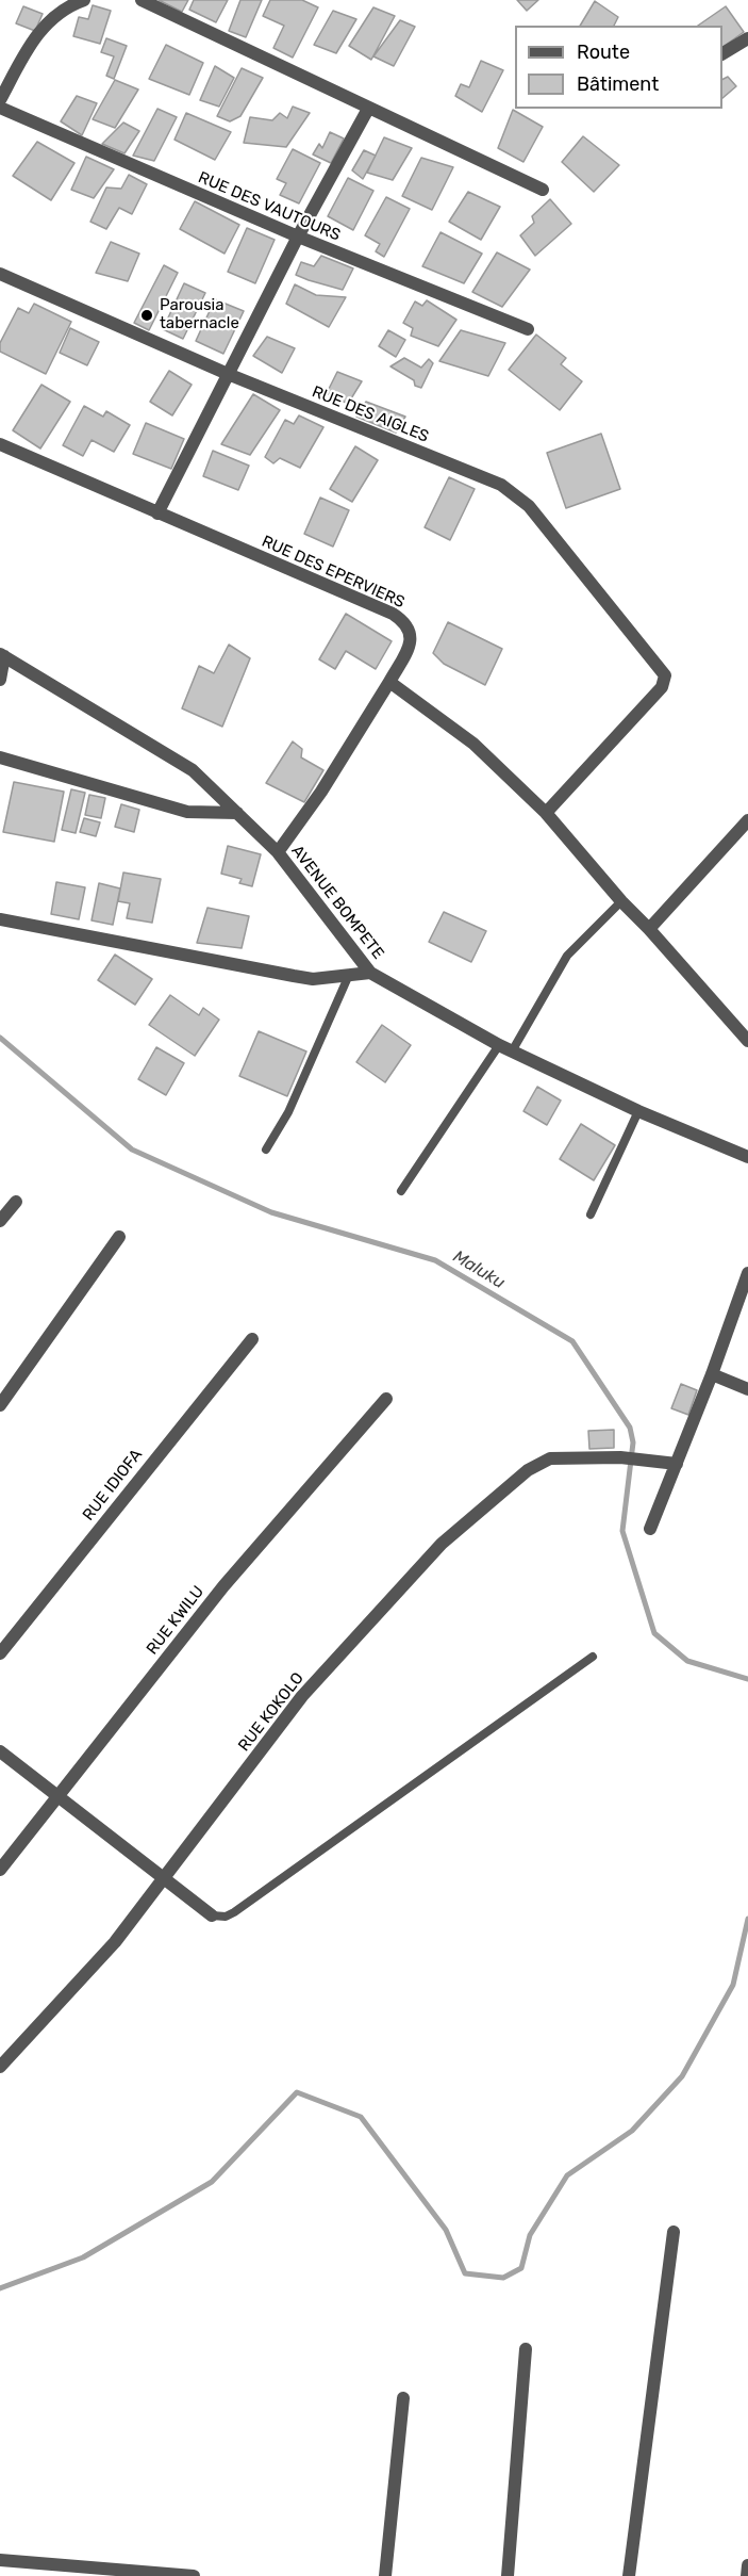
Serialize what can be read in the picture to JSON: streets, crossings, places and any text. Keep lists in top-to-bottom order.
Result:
{
  "streets": {
    "street": [
      "RUE DES VAUTOURS",
      "RUE DES AIGLES",
      "RUE DES EPERVIERS",
      "AVENUE BOMPETE",
      "RUE IDIOFA",
      "RUE KWILU",
      "RUE KOKOLO"
    ]
  },
  "crossings": [
    ["RUE DES EPERVIERS", "AVENUE BOMPETE"]
  ],
  "water": ["Maluku"],
  "places": ["Parousia tabernacle"],
  "legend": ["Route", "Bâtiment"]
}
